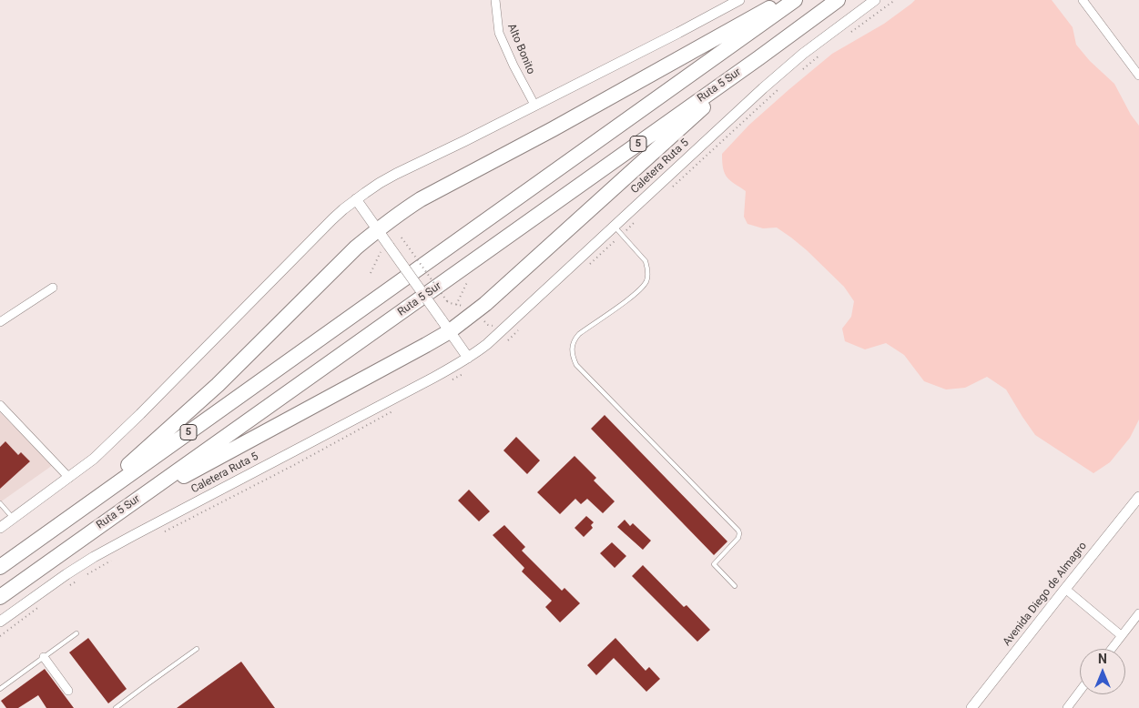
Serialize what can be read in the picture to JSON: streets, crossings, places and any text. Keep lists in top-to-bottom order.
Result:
{
  "streets": {
    "highway": ["Ruta 5 Sur", "5"],
    "street": ["Alto Bonito", "Caletera Ruta 5", "Avenida Diego de Almagro"]
  },
  "north": "top"
}
